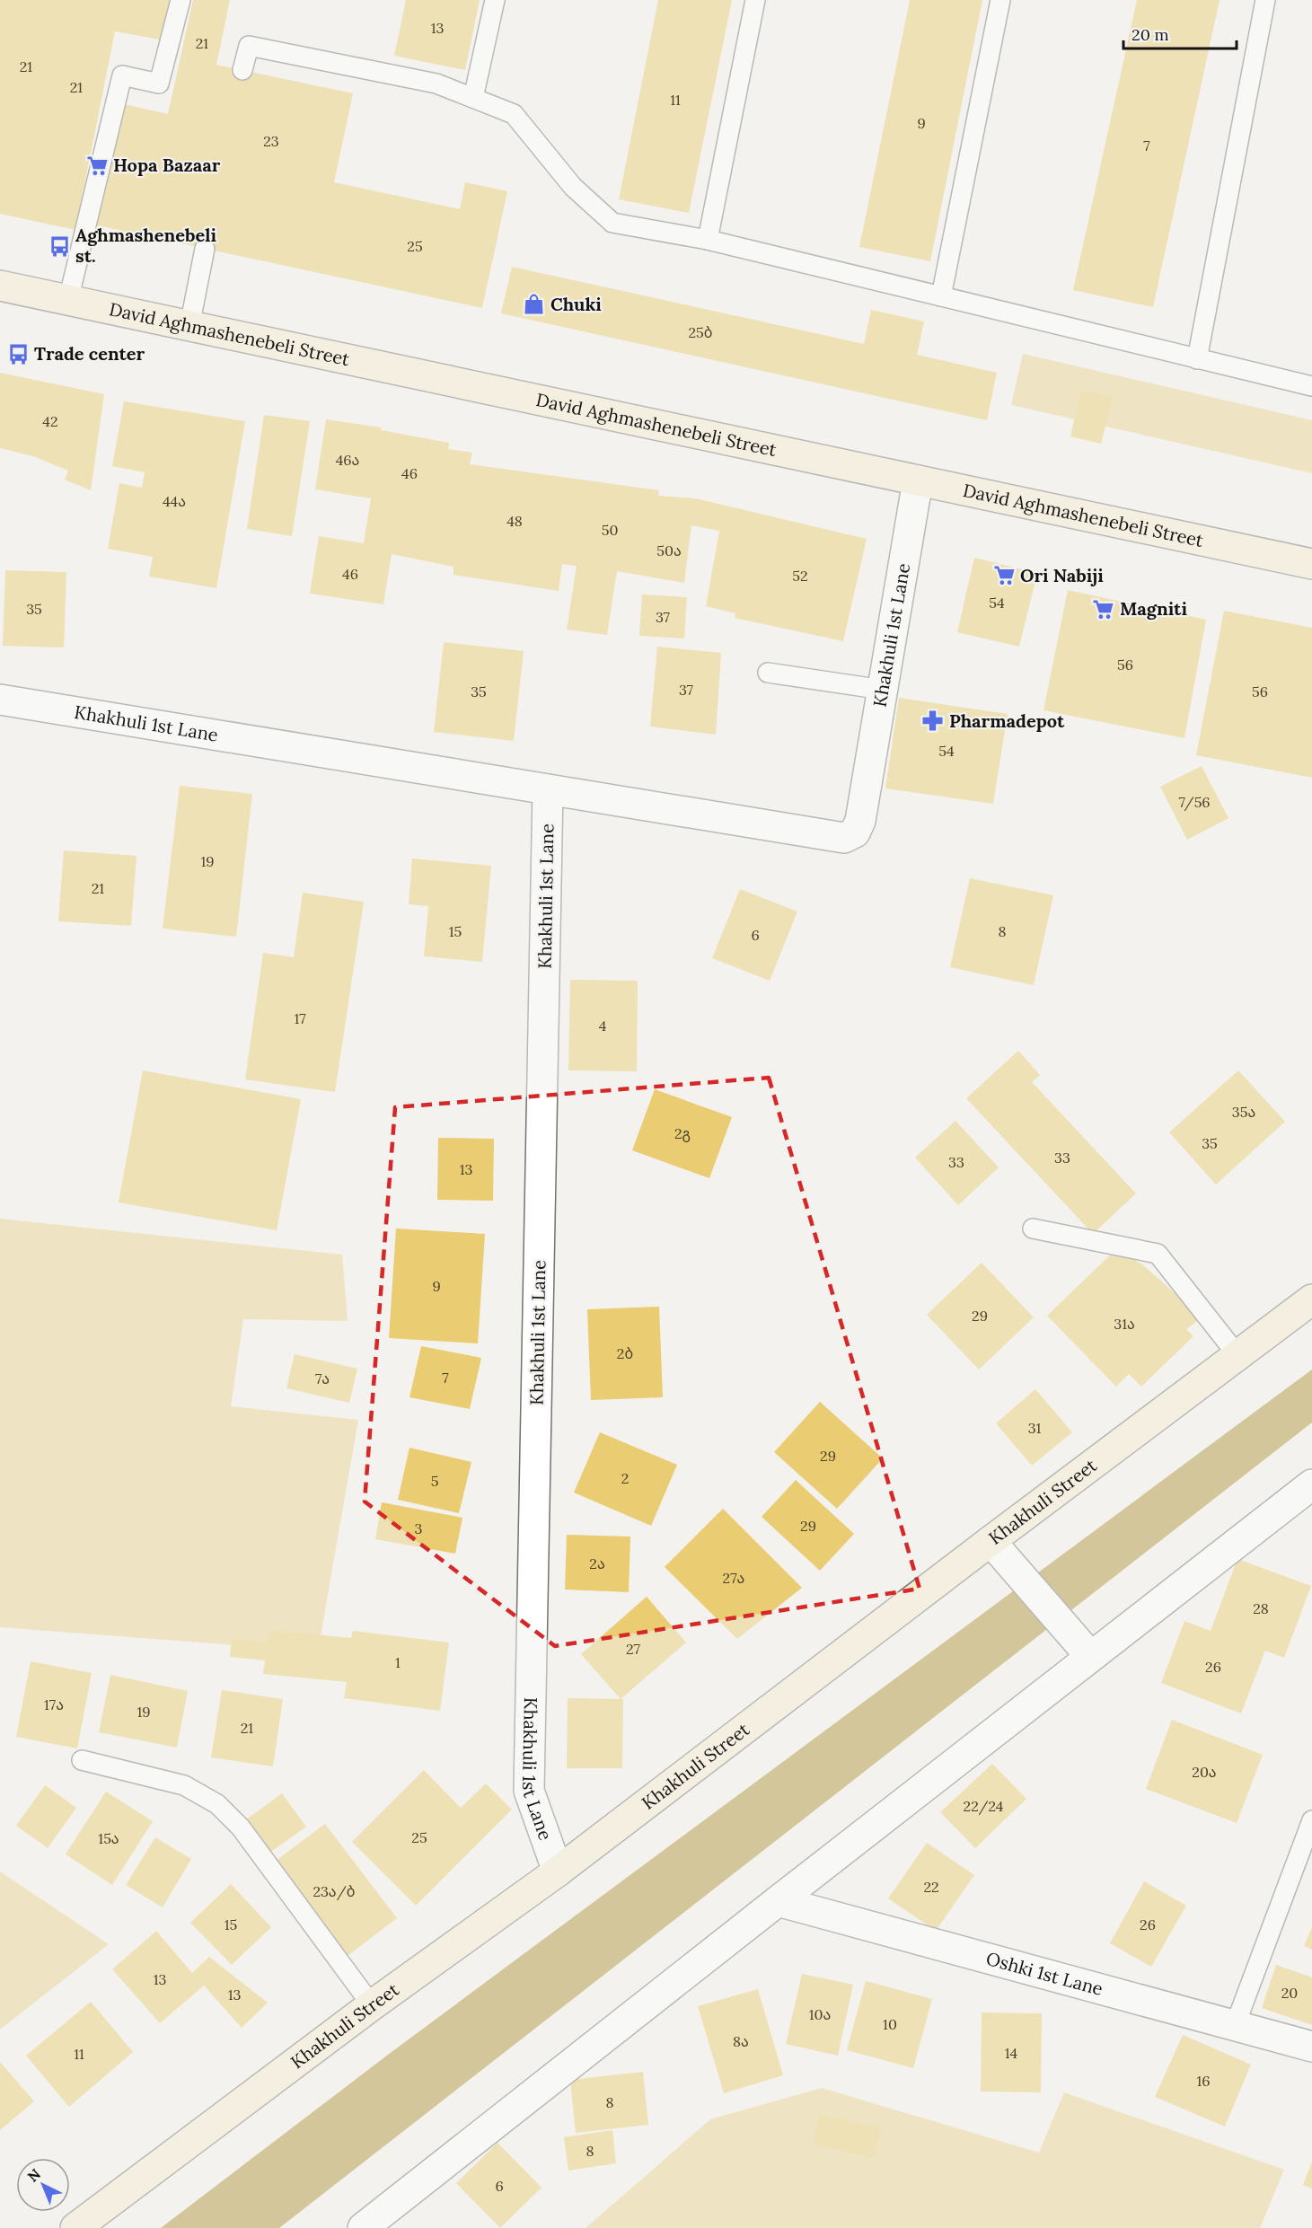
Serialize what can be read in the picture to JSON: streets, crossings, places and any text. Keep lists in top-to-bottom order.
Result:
{
  "streets": {
    "main road": ["David Aghmashenebeli Street", "Khakhuli Street"],
    "street": ["Khakhuli 1st Lane", "Oshki 1st Lane"]
  },
  "crossings": [
    ["David Aghmashenebeli Street", "Khakhuli 1st Lane"],
    ["Khakhuli 1st Lane", "Khakhuli Street"]
  ],
  "places": {
    "supermarket": ["Hopa Bazaar", "Ori Nabiji", "Magniti"],
    "bus stop": ["Aghmashenebeli st.", "Trade center"],
    "shop": ["Chuki"],
    "pharmacy": ["Pharmadepot"]
  },
  "house_numbers": [
    "13",
    "21",
    "21",
    "21",
    "11",
    "9",
    "23",
    "7",
    "25",
    "25ბ",
    "42",
    "46ა",
    "46",
    "44ა",
    "48",
    "50",
    "50ა",
    "46",
    "52",
    "54",
    "35",
    "37",
    "56",
    "37",
    "35",
    "56",
    "54",
    "7/56",
    "19",
    "21",
    "15",
    "8",
    "6",
    "17",
    "4",
    "35ა",
    "2გ",
    "35",
    "33",
    "33",
    "13",
    "9",
    "29",
    "31ა",
    "2ბ",
    "7",
    "7ა",
    "31",
    "29",
    "2",
    "5",
    "29",
    "3",
    "2ა",
    "27ა",
    "28",
    "27",
    "1",
    "26",
    "17ა",
    "19",
    "21",
    "20ა",
    "22/24",
    "25",
    "15ა",
    "22",
    "23ა/ბ",
    "15",
    "26",
    "13",
    "20",
    "13",
    "10ა",
    "10",
    "8ა",
    "14",
    "11",
    "16",
    "8",
    "8",
    "6"
  ],
  "scale_bar": "20 m",
  "north": "top left"
}
